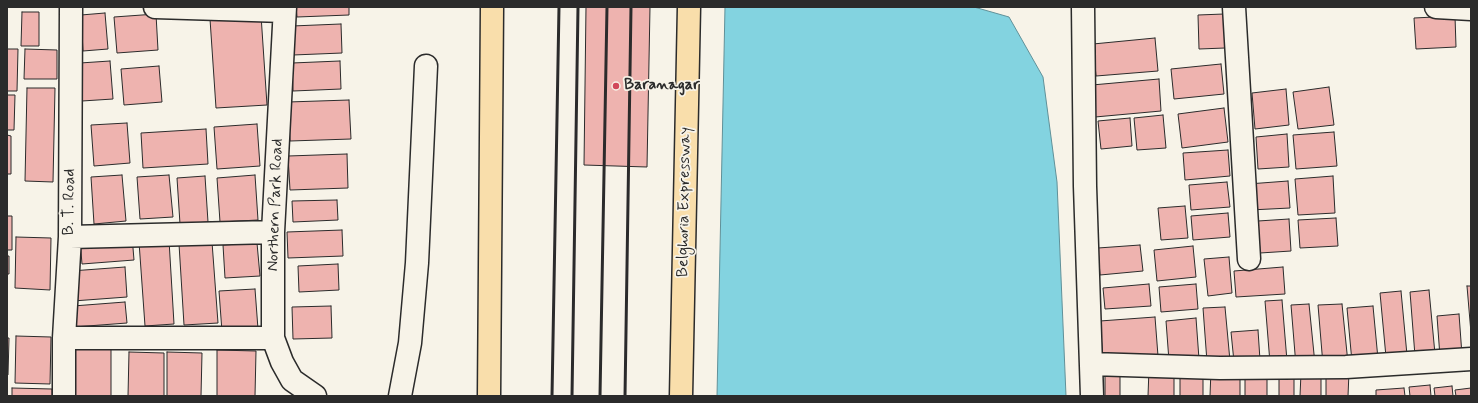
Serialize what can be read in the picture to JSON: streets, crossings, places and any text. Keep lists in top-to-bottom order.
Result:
{
  "streets": {
    "highway": ["Belghoria Expressway"],
    "street": ["B. T. Road", "Northern Park Road"]
  },
  "places": ["Baranagar"]
}
